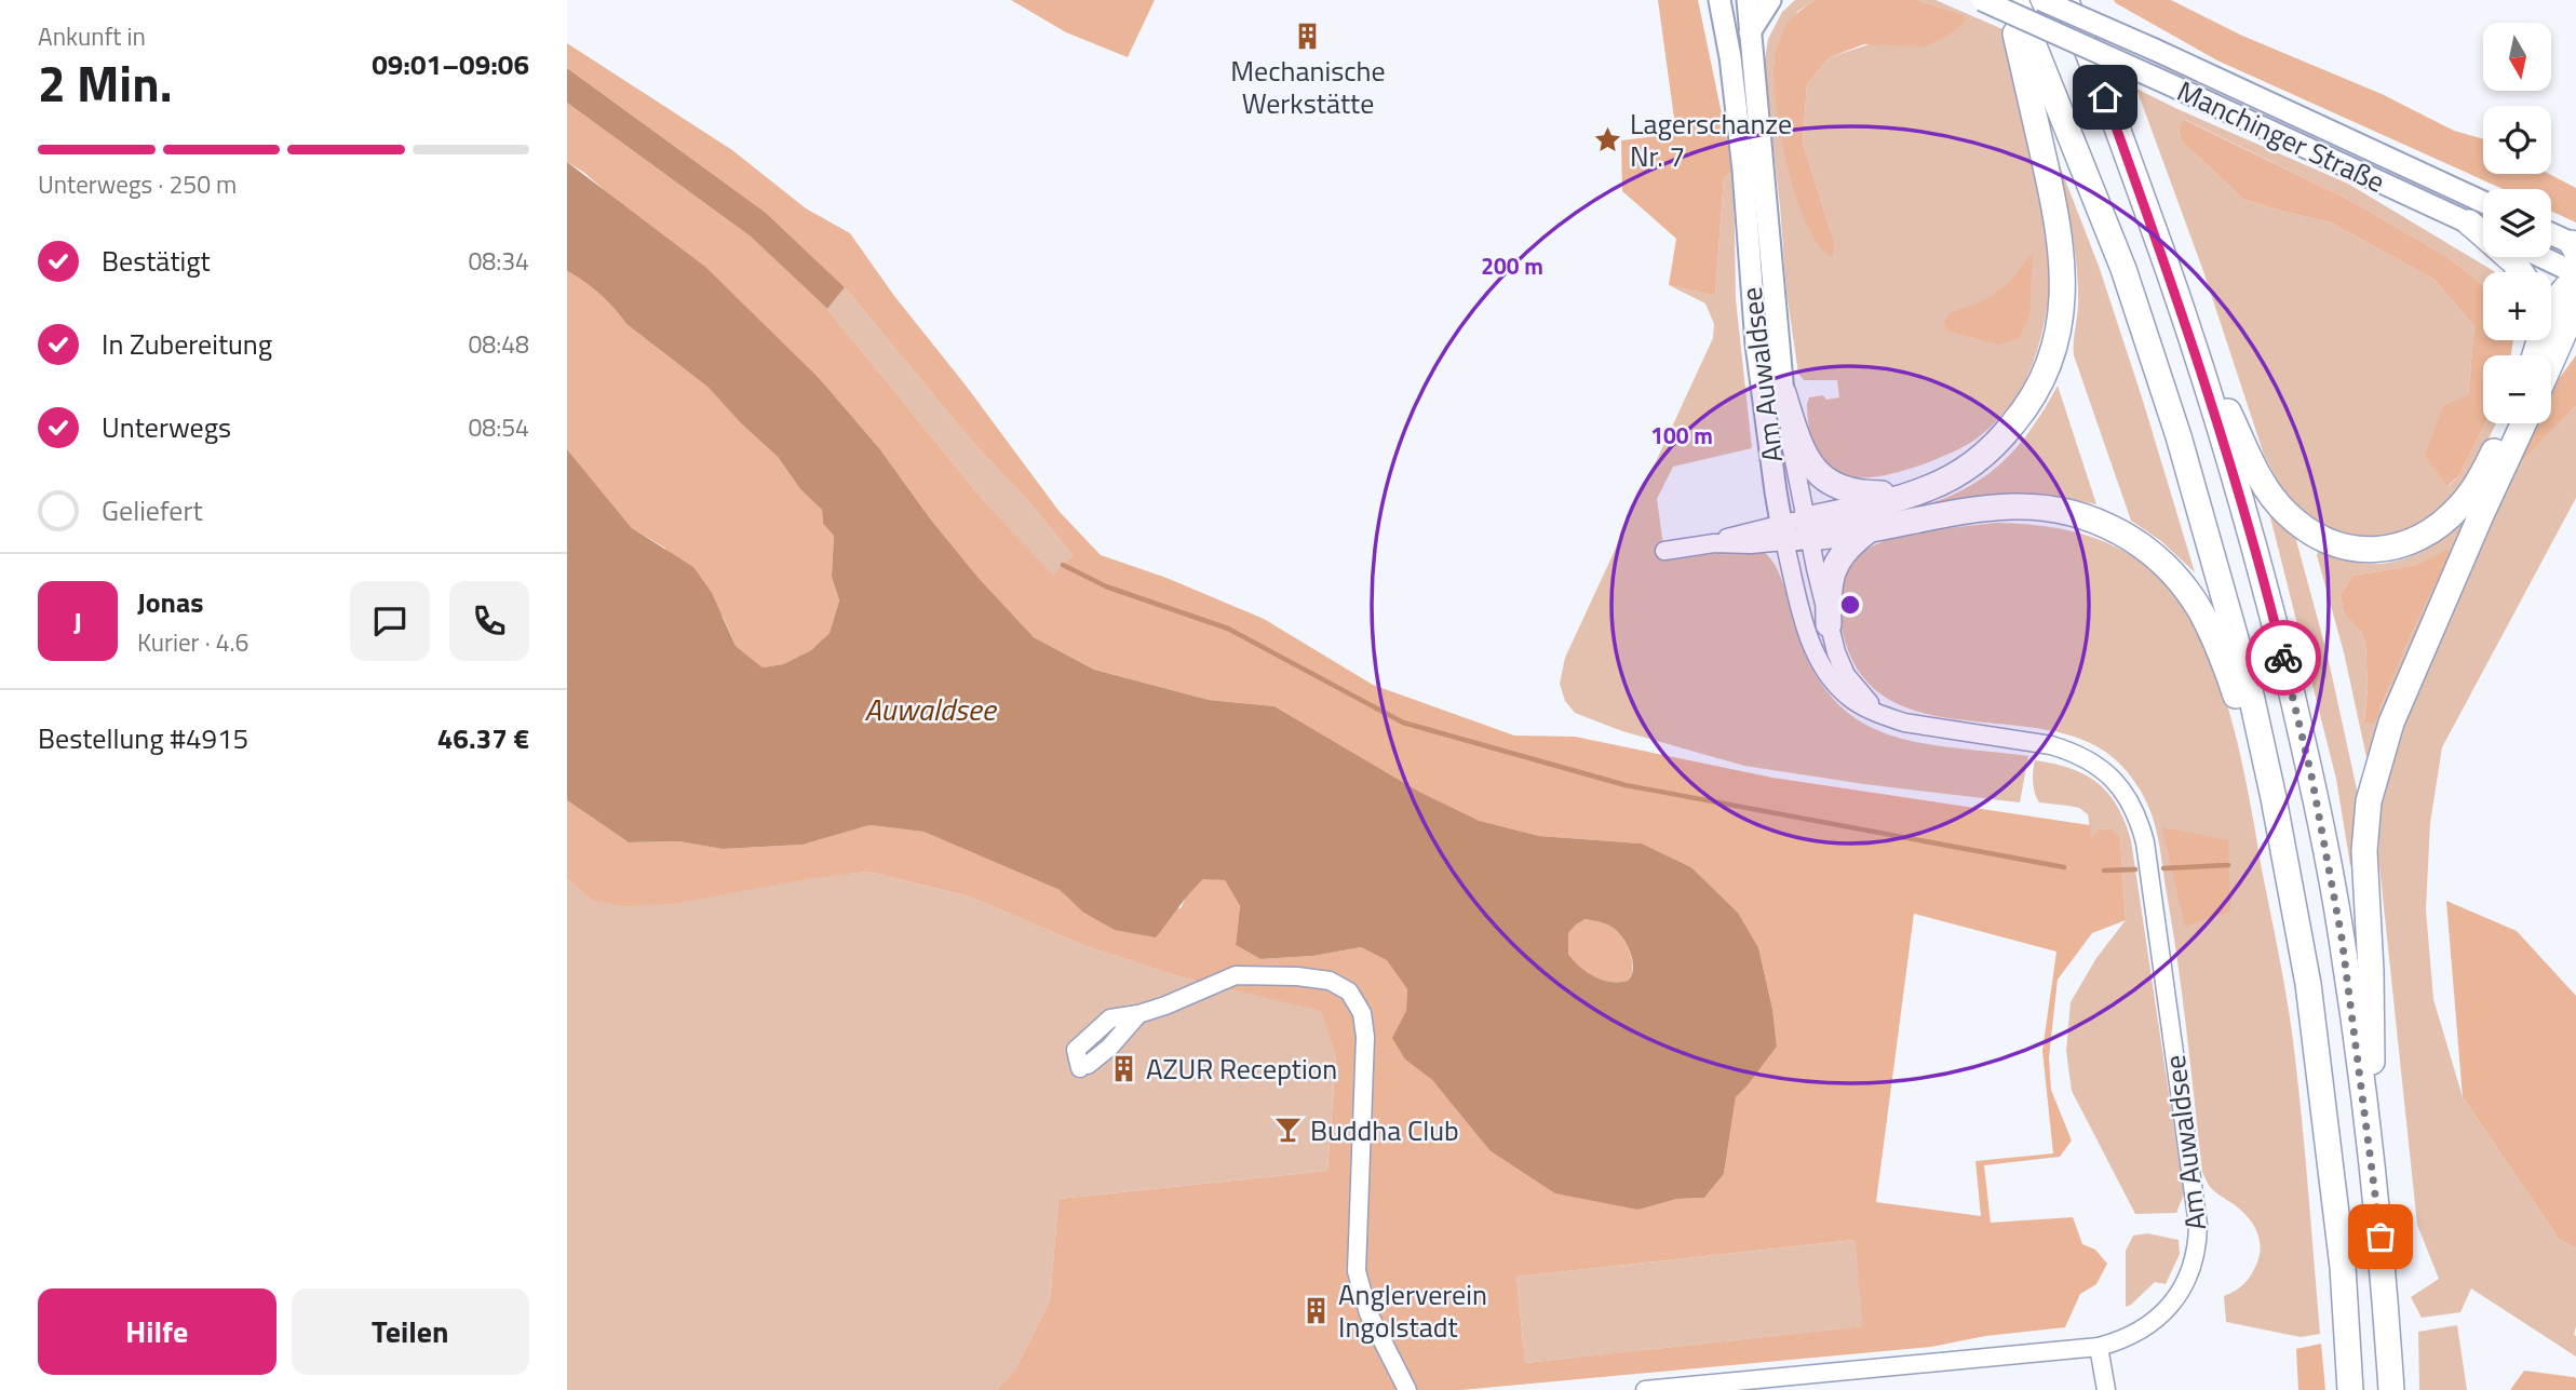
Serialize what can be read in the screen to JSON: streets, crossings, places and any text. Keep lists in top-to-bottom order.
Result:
{
  "streets": {
    "main road": ["Manchinger Straße", "Am Auwaldsee"]
  },
  "water": ["Auwaldsee"],
  "places": {
    "building": ["Mechanische Werkstätte", "AZUR Reception", "Anglerverein Ingolstadt"],
    "place": ["Lagerschanze Nr. 7"],
    "bar": ["Buddha Club"]
  },
  "north": "bottom",
  "page": {
    "heading": ["2 Min.", "Ankunft in", "09:01–09:06"],
    "panel": [
      "Jonas",
      "Kurier · 4.6",
      "Bestellung #4915",
      "46.37 €"
    ],
    "map_buttons": ["+", "−"],
    "bar": "Unterwegs · 250 m",
    "list": [
      ["Bestätigt", "08:34"],
      ["In Zubereitung", "08:48"],
      ["Unterwegs", "08:54"],
      "Geliefert"
    ],
    "round": "J",
    "buttons": ["Hilfe", "Teilen"]
  },
  "rings": ["200 m", "100 m"]
}
